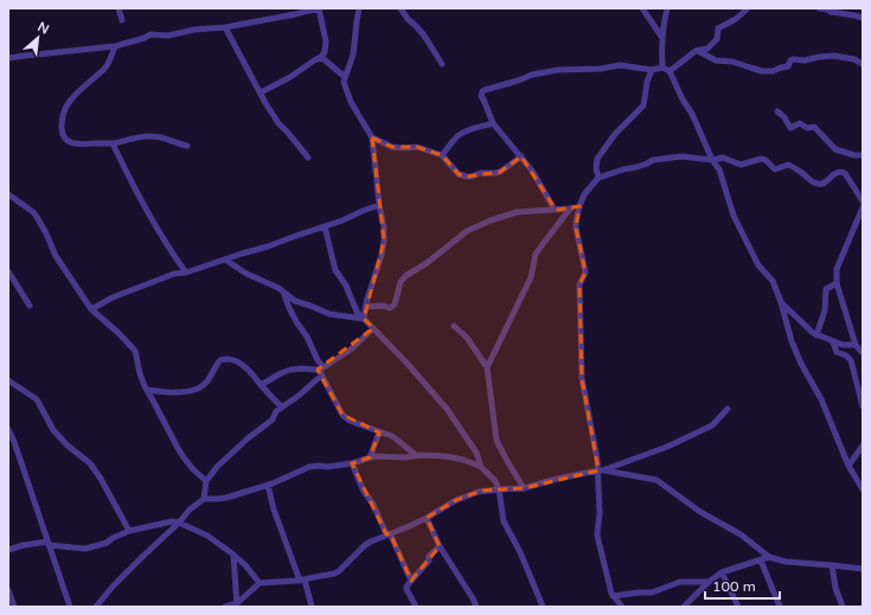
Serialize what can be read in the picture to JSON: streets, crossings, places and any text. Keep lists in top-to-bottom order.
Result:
{
  "scale_bar": "100 m",
  "north": "top right"
}
